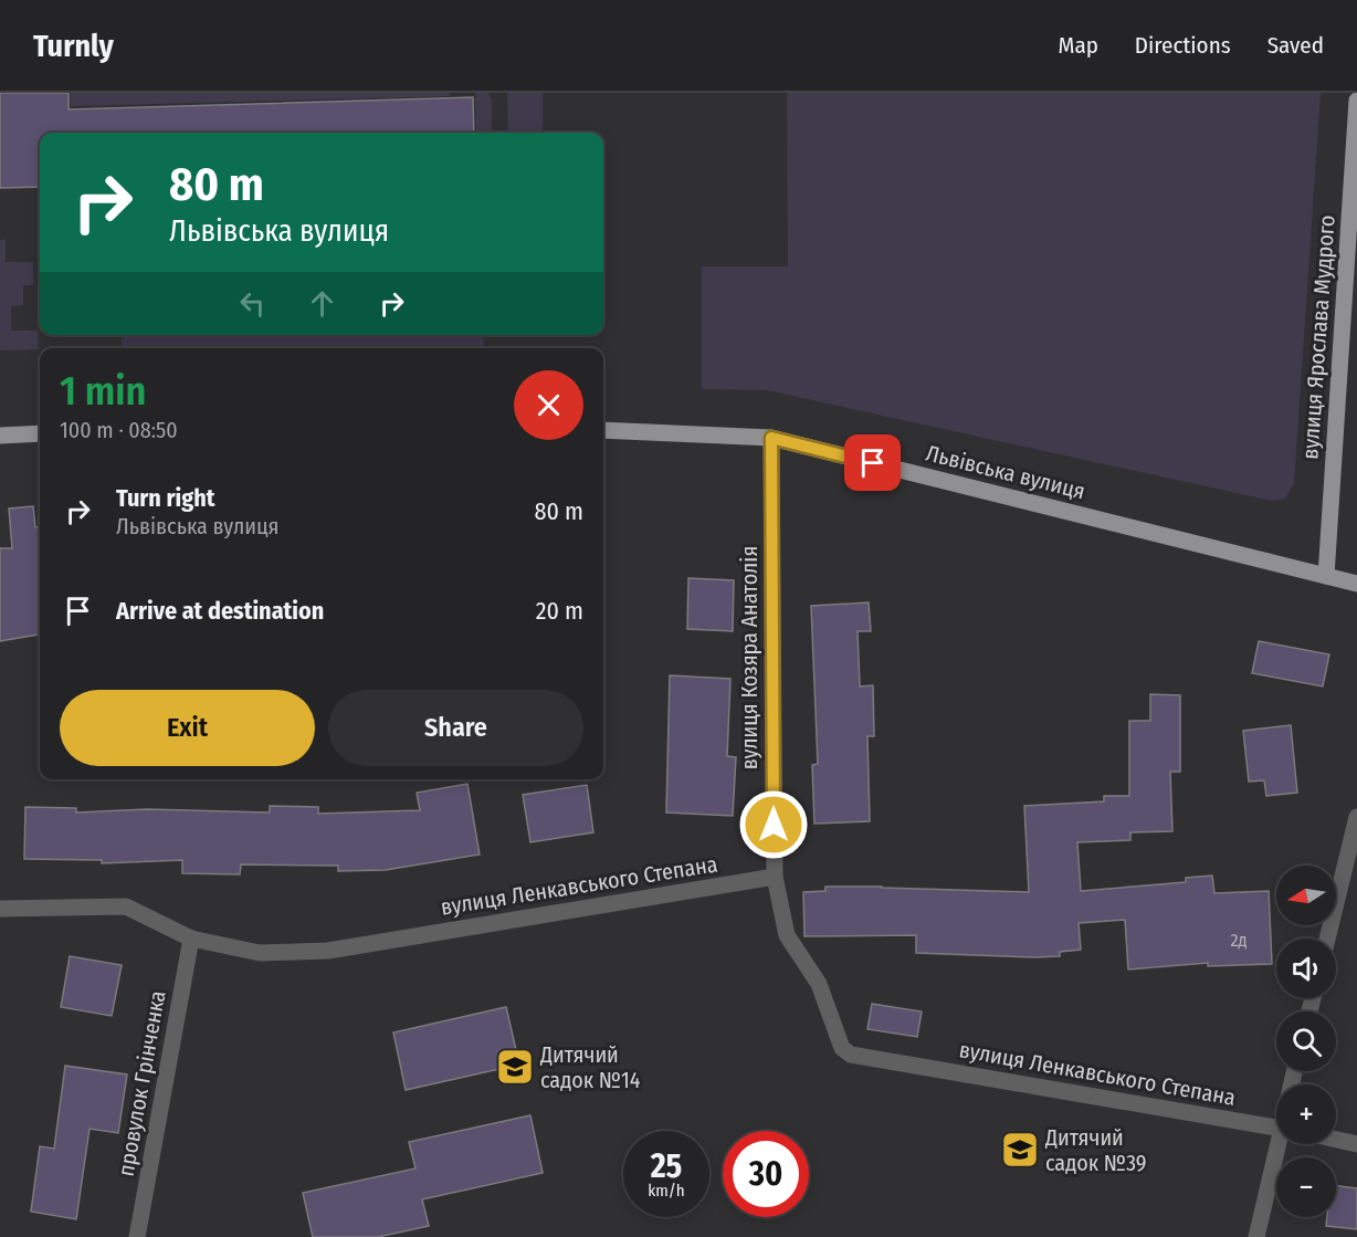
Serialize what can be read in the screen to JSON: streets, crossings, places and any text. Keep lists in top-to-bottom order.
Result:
{
  "streets": {
    "main road": ["вулиця Ярослава Мудрого", "Львівська вулиця"],
    "street": ["вулиця Козяра Анатолія", "вулиця Ленкавського Степана", "провулок Грінченка"]
  },
  "crossings": [
    ["вулиця Ярослава Мудрого", "Львівська вулиця"],
    ["Львівська вулиця", "вулиця Козяра Анатолія"],
    ["вулиця Козяра Анатолія", "вулиця Ленкавського Степана"],
    ["вулиця Ленкавського Степана", "провулок Грінченка"]
  ],
  "places": {
    "school or university": ["Дитячий садок №14", "Дитячий садок №39"]
  },
  "house_numbers": ["2д"],
  "north": "left",
  "page": {
    "header": "Turnly",
    "nav": ["Map", "Directions", "Saved"],
    "turn": ["80 m", "Львівська вулиця"],
    "heading": ["1 min", "100 m · 08:50"],
    "list": [
      {
        "name": "Turn right",
        "note": "Львівська вулиця",
        "value": "80 m"
      },
      {
        "name": "Arrive at destination",
        "value": "20 m"
      }
    ],
    "buttons": ["Exit", "Share"],
    "map_buttons": ["+", "−"],
    "speed": "25 km/h",
    "limit": "30"
  }
}
